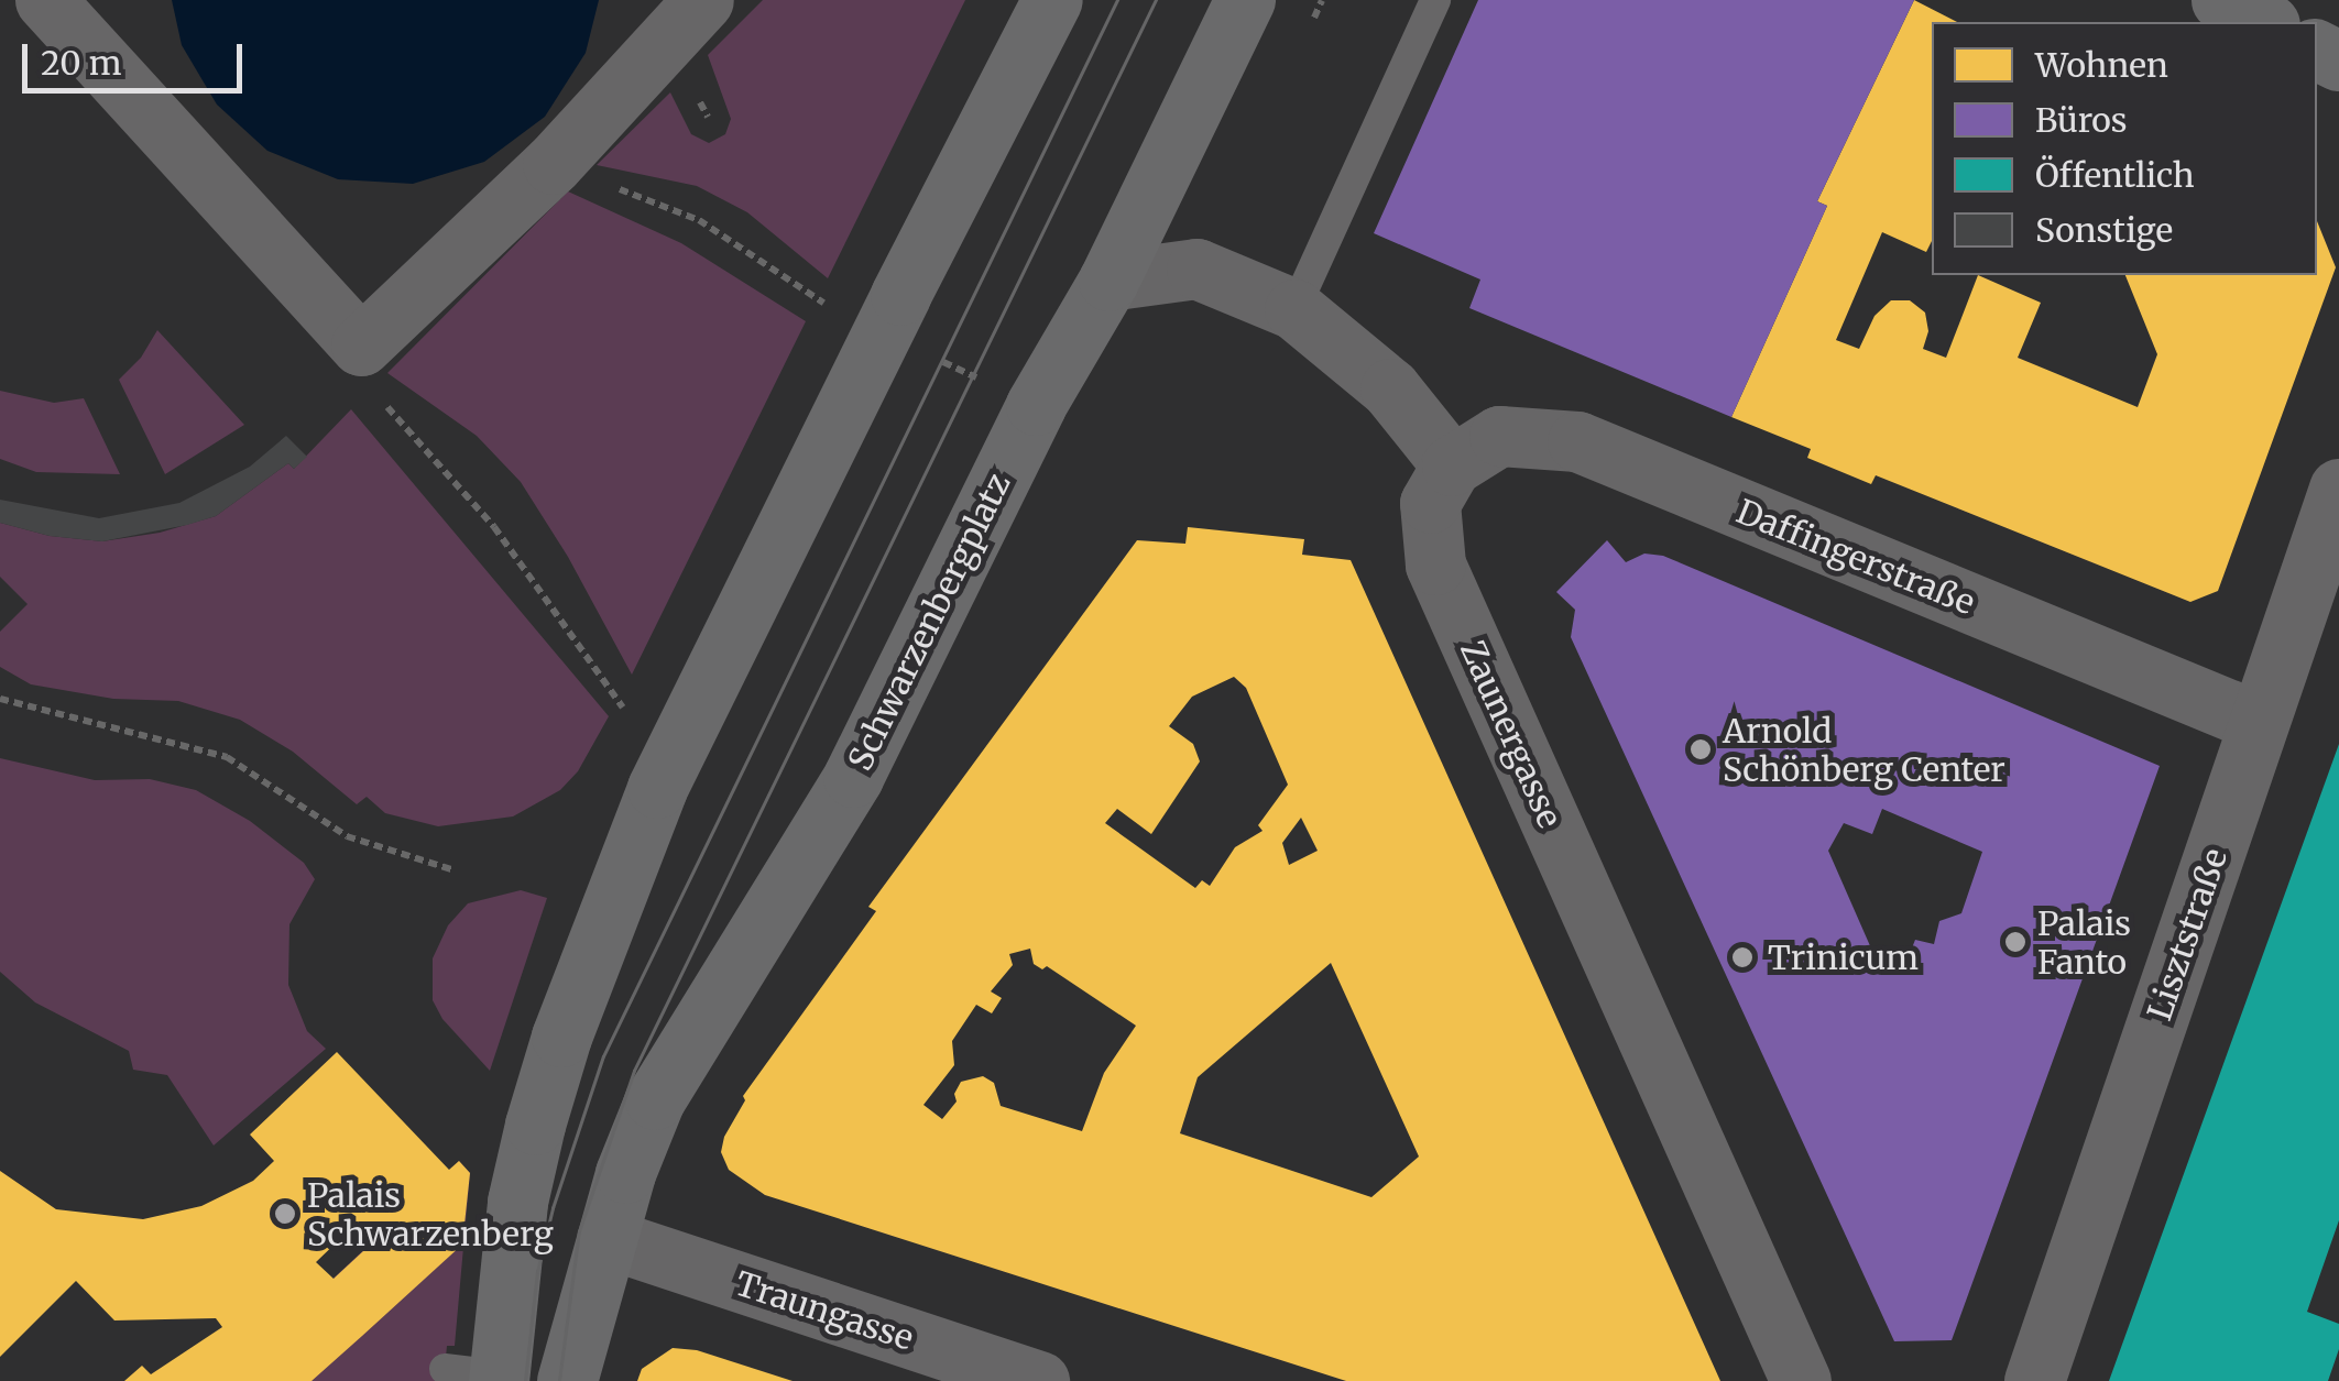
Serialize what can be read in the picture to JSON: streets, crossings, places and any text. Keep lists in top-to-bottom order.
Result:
{
  "streets": {
    "main road": ["Schwarzenbergplatz"],
    "street": [
      "Daffingerstraße",
      "Zaunergasse",
      "Lisztstraße",
      "Traungasse"
    ]
  },
  "crossings": [
    ["Daffingerstraße", "Zaunergasse"],
    ["Daffingerstraße", "Lisztstraße"],
    ["Schwarzenbergplatz", "Traungasse"]
  ],
  "places": [
    "Arnold Schönberg Center",
    "Palais Fanto",
    "Trinicum",
    "Palais Schwarzenberg"
  ],
  "legend": [
    "Wohnen",
    "Büros",
    "Öffentlich",
    "Sonstige"
  ],
  "scale_bar": "20 m"
}
